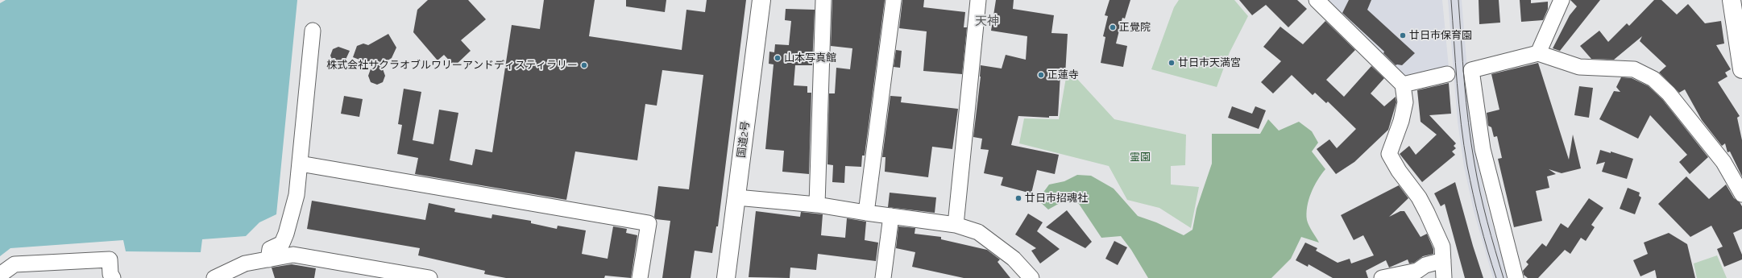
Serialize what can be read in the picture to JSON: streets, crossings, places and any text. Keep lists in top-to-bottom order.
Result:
{
  "streets": {
    "main road": ["国道2号"]
  },
  "districts": ["天神"],
  "parks": ["霊園"],
  "places": [
    "正覺院",
    "廿日市保育園",
    "山本写真館",
    "廿日市天満宮",
    "株式会社サクラオブルワリーアンドディスティラリー",
    "正蓮寺",
    "廿日市招魂社"
  ]
}
